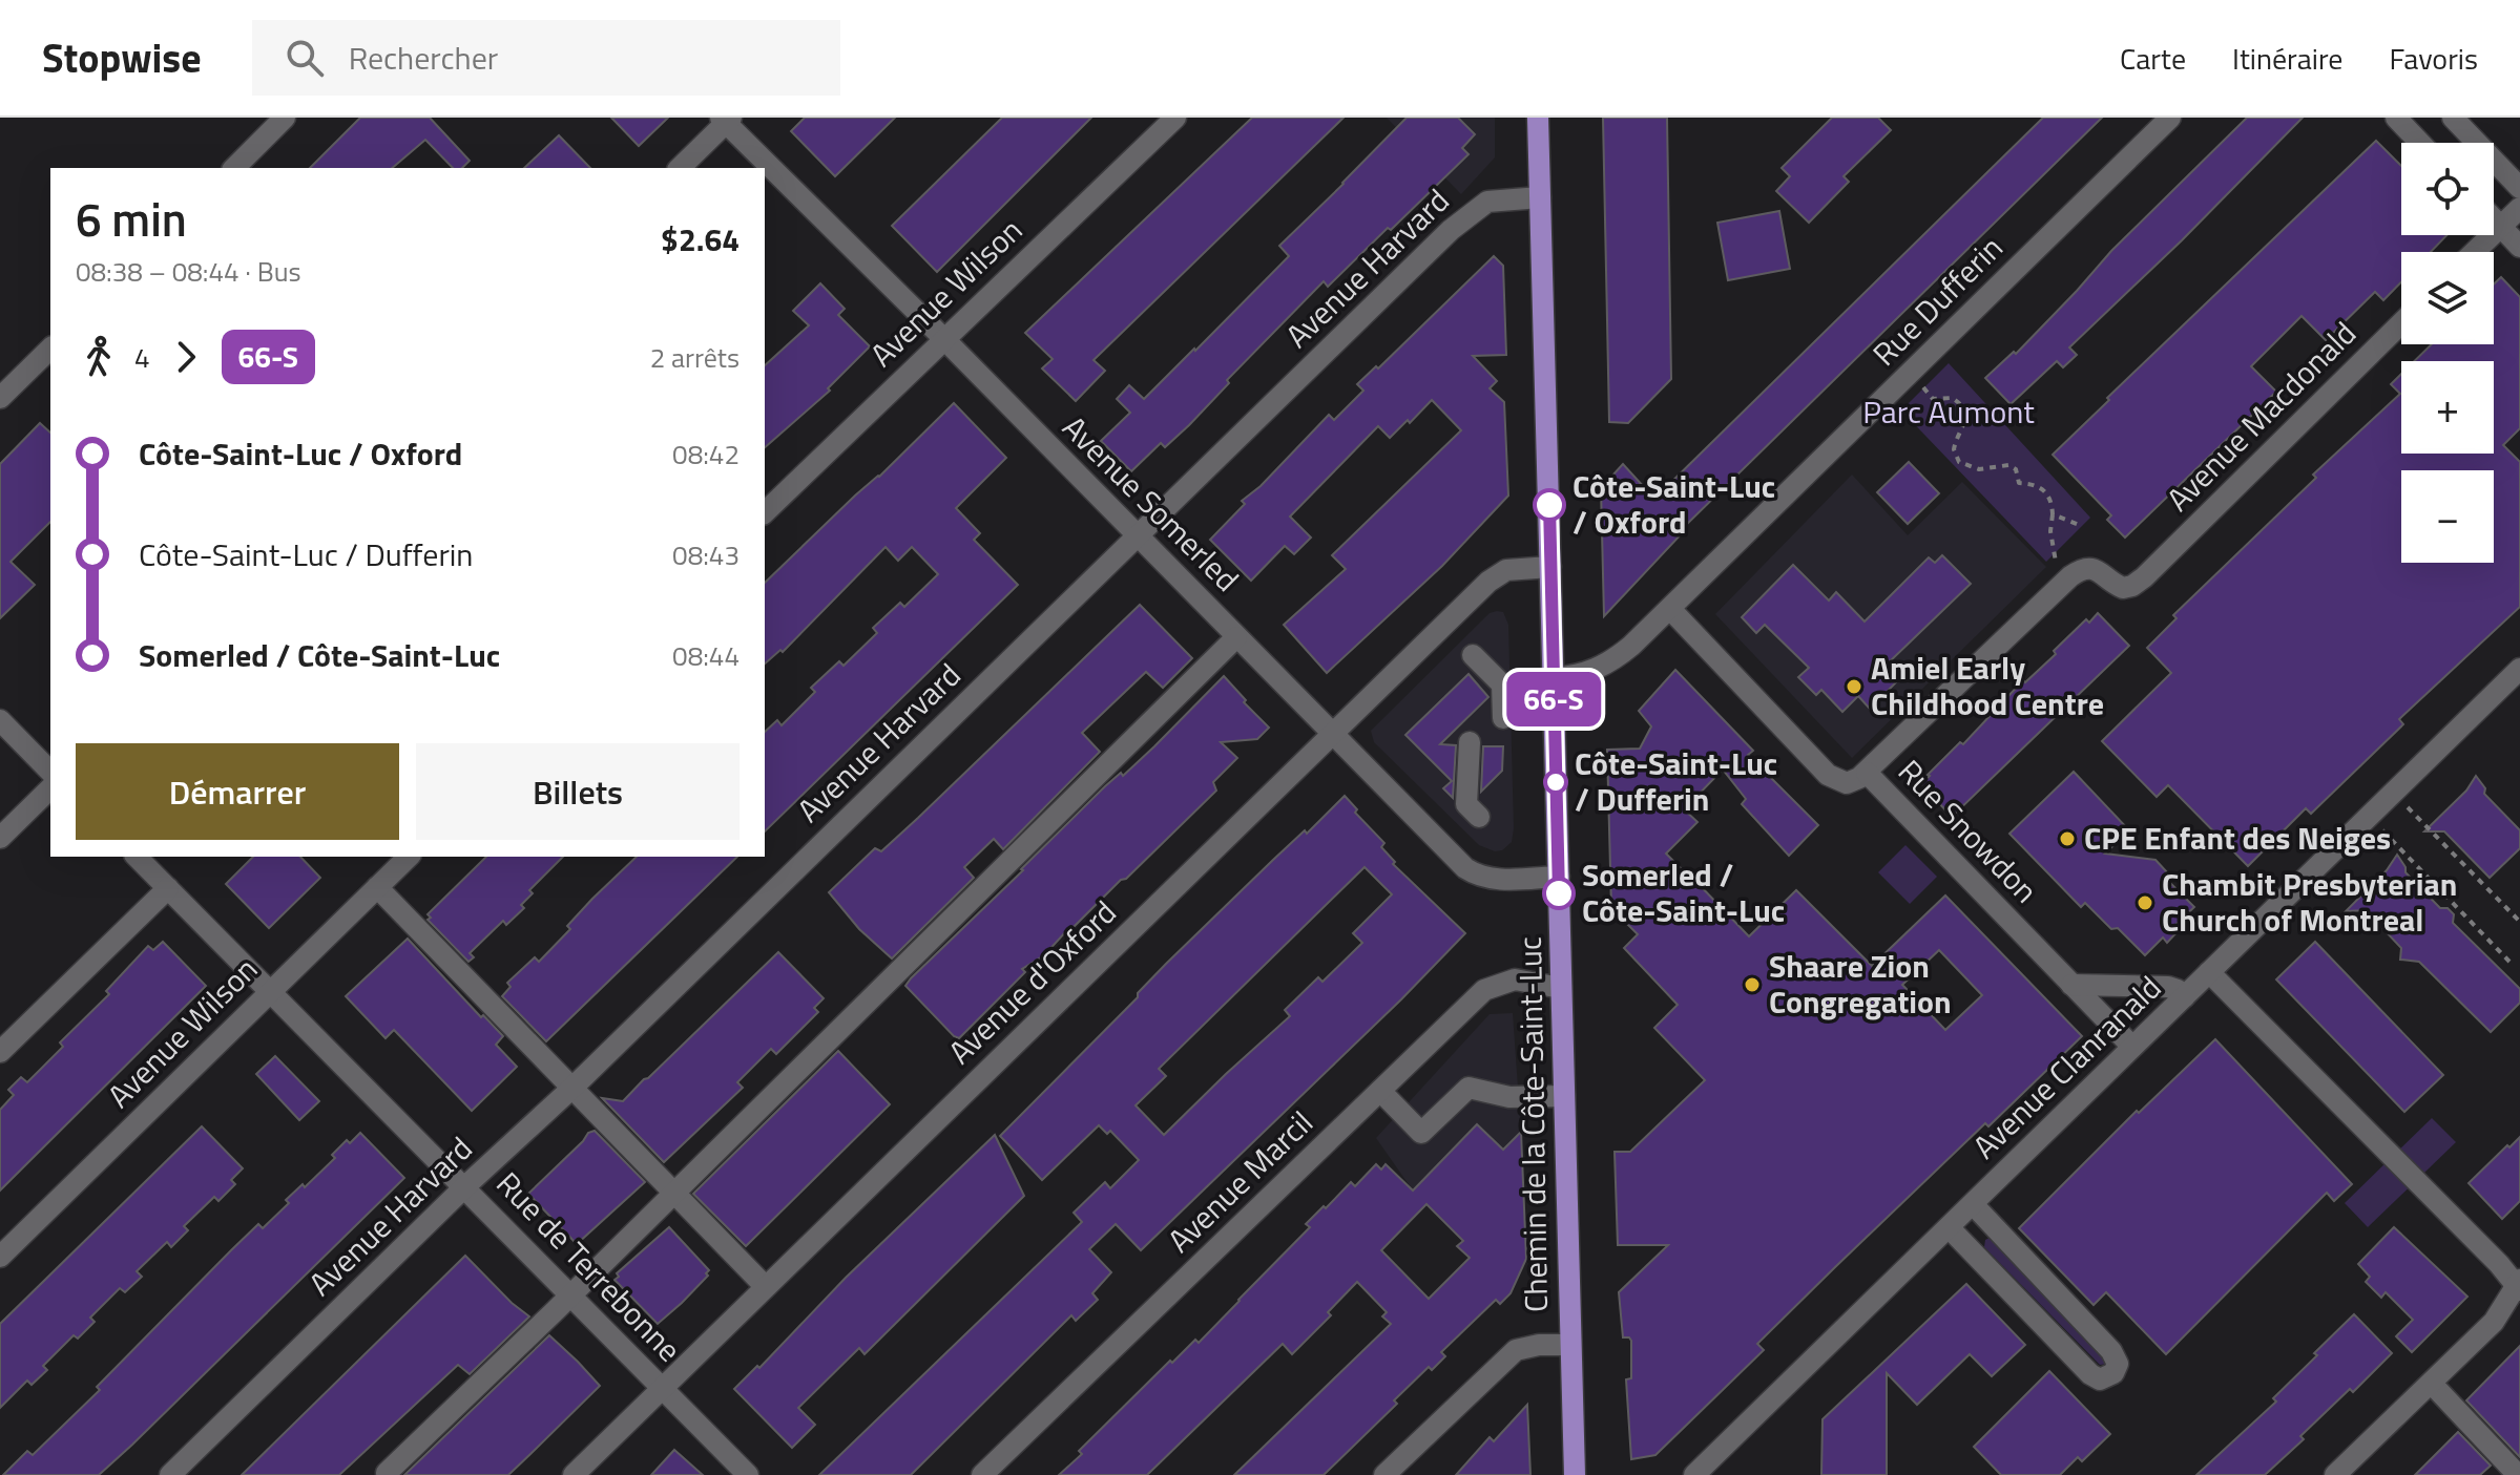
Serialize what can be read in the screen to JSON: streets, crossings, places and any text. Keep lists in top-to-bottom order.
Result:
{
  "streets": {
    "main road": ["Chemin de la Côte-Saint-Luc"],
    "street": [
      "Avenue Harvard",
      "Avenue Wilson",
      "Rue Dufferin",
      "Avenue Macdonald",
      "Avenue Somerled",
      "Rue Snowdon",
      "Avenue d'Oxford",
      "Avenue Clanranald",
      "Avenue Marcil",
      "Rue de Terrebonne"
    ]
  },
  "crossings": [
    ["Avenue Harvard", "Avenue Somerled"],
    ["Avenue Harvard", "Chemin de la Côte-Saint-Luc"],
    ["Avenue Harvard", "Rue de Terrebonne"],
    ["Avenue Wilson", "Avenue Somerled"],
    ["Avenue Wilson", "Rue de Terrebonne"],
    ["Rue Dufferin", "Rue Snowdon"],
    ["Rue Dufferin", "Chemin de la Côte-Saint-Luc"],
    ["Avenue Somerled", "Avenue d'Oxford"],
    ["Avenue Somerled", "Chemin de la Côte-Saint-Luc"],
    ["Rue Snowdon", "Avenue Clanranald"],
    ["Avenue d'Oxford", "Chemin de la Côte-Saint-Luc"],
    ["Avenue d'Oxford", "Rue de Terrebonne"],
    ["Chemin de la Côte-Saint-Luc", "Avenue Marcil"]
  ],
  "parks": ["Parc Aumont"],
  "places": [
    "Côte-Saint-Luc / Oxford",
    "Amiel Early Childhood Centre",
    "Côte-Saint-Luc / Dufferin",
    "CPE Enfant des Neiges",
    "Somerled / Côte-Saint-Luc",
    "Chambit Presbyterian Church of Montreal",
    "Shaare Zion Congregation"
  ],
  "lines": ["bus line 66-S"],
  "page": {
    "header": "Stopwise",
    "search": "Rechercher",
    "nav": ["Carte", "Itinéraire", "Favoris"],
    "on_map": "66-S",
    "map_buttons": ["+", "−"],
    "heading": ["6 min", "08:38 – 08:44 · Bus", "$2.64"],
    "legs": ["4", "66-S", "2 arrêts"],
    "list": [
      {
        "name": "Côte-Saint-Luc / Oxford",
        "value": "08:42"
      },
      {
        "name": "Côte-Saint-Luc / Dufferin",
        "value": "08:43"
      },
      {
        "name": "Somerled / Côte-Saint-Luc",
        "value": "08:44"
      }
    ],
    "buttons": ["Démarrer", "Billets"]
  }
}
